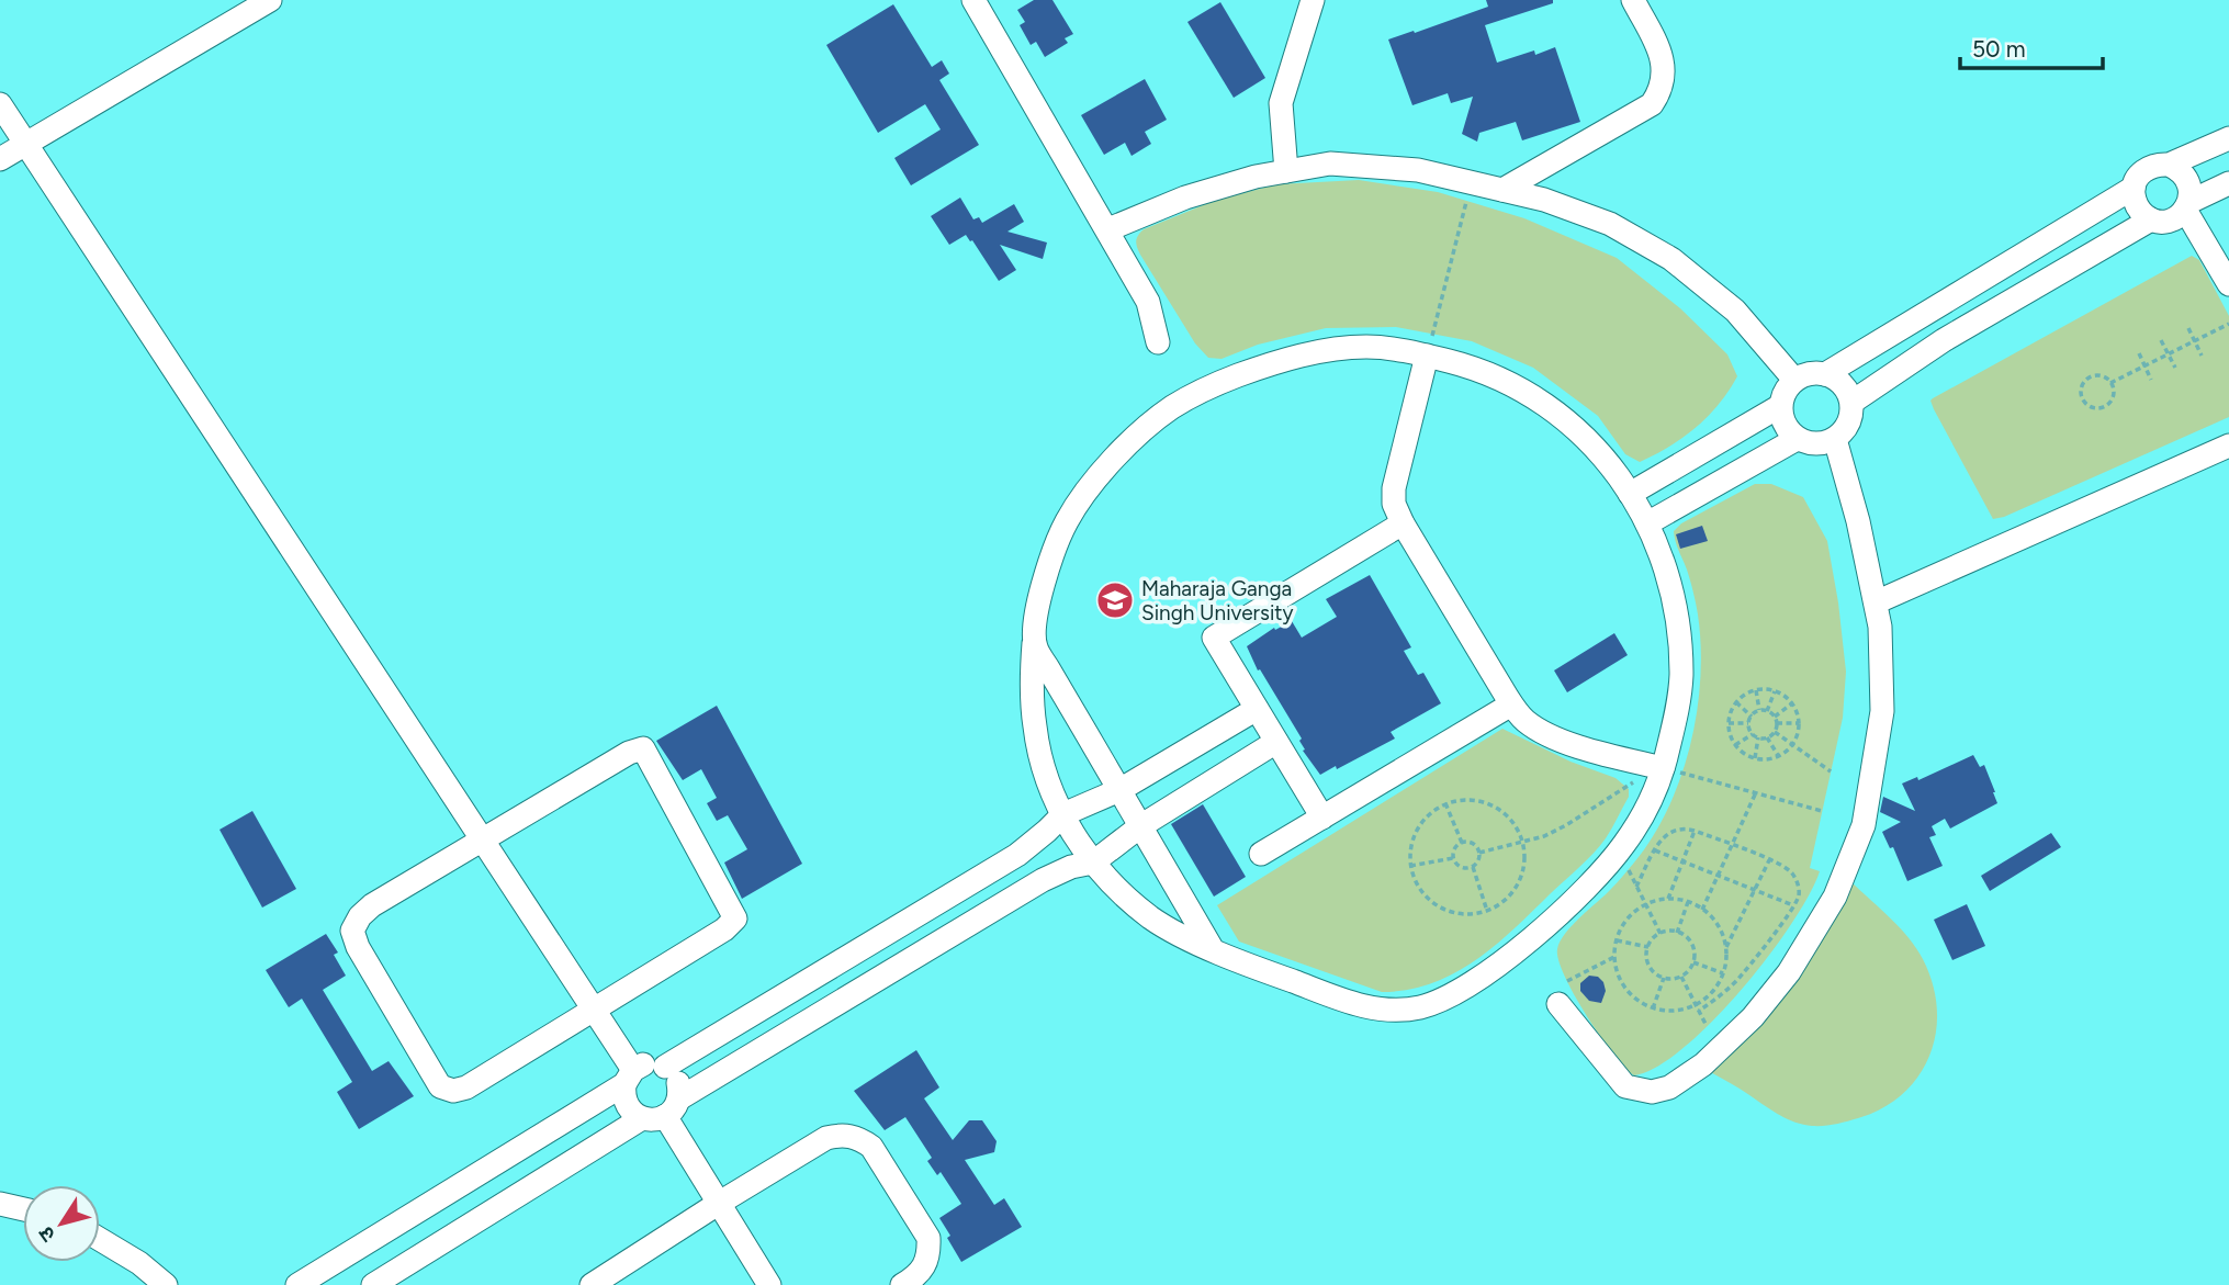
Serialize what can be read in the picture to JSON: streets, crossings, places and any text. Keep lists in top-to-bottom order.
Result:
{
  "places": {
    "school or university": ["Maharaja Ganga Singh University"]
  },
  "scale_bar": "50 m",
  "north": "bottom left"
}
